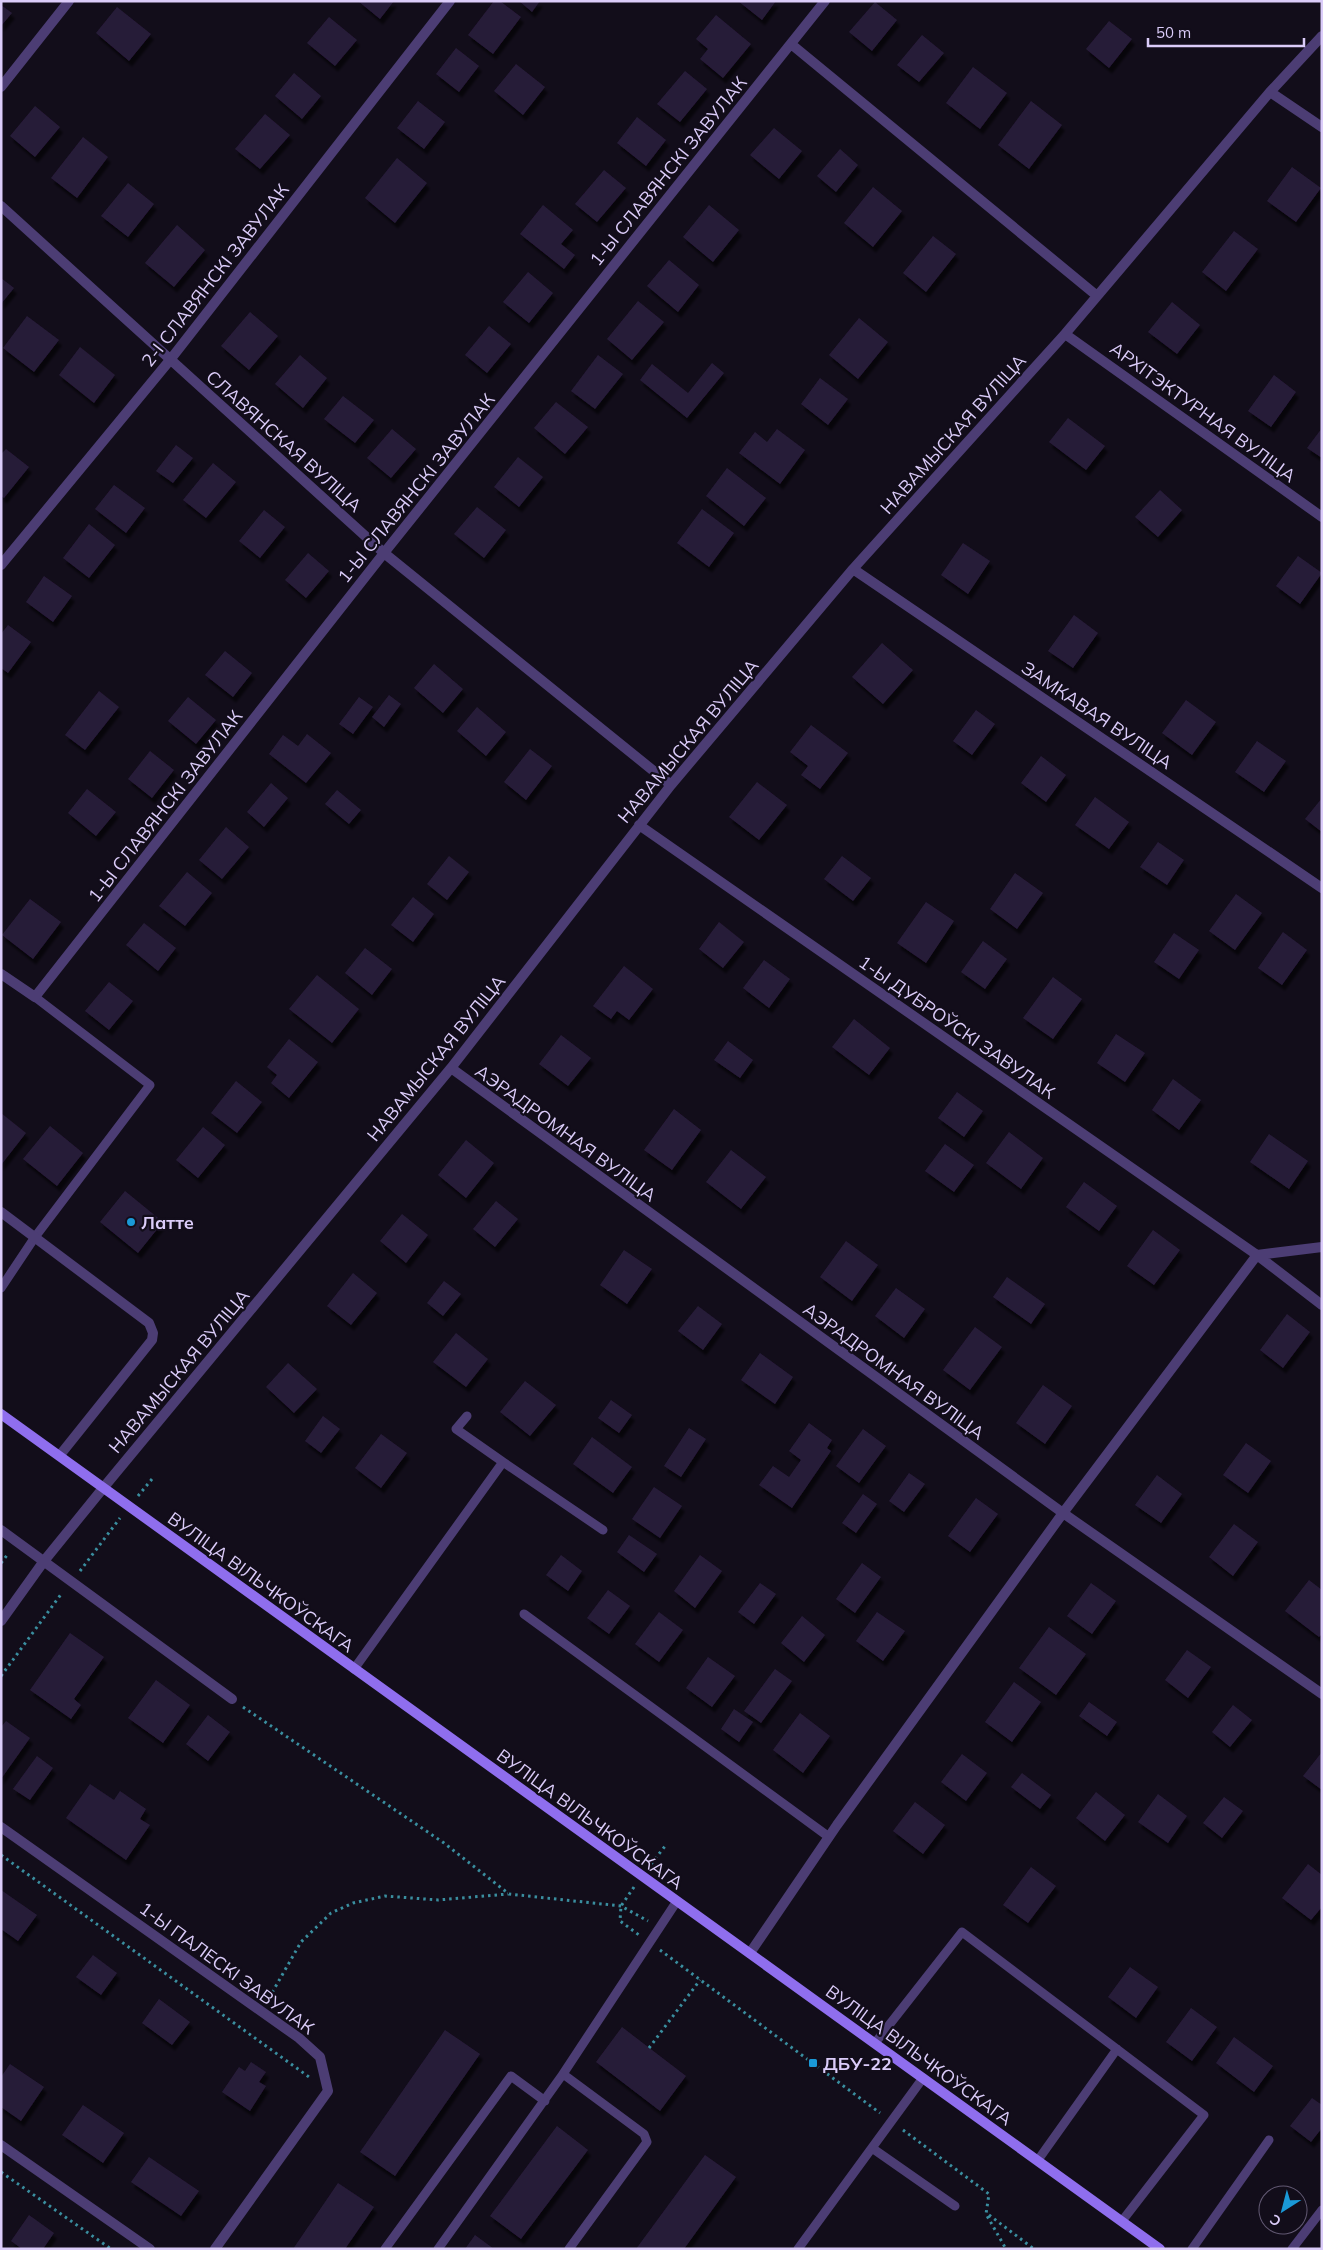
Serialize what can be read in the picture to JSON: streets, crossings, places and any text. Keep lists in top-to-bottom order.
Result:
{
  "streets": {
    "main road": ["ВУЛІЦА ВІЛЬЧКОЎСКАГА"],
    "street": [
      "1-Ы СЛАВЯНСКІ ЗАВУЛАК",
      "2-І СЛАВЯНСКІ ЗАВУЛАК",
      "АРХІТЭКТУРНАЯ ВУЛІЦА",
      "НАВАМЫСКАЯ ВУЛІЦА",
      "СЛАВЯНСКАЯ ВУЛІЦА",
      "ЗАМКАВАЯ ВУЛІЦА",
      "1-Ы ДУБРОЎСКІ ЗАВУЛАК",
      "АЭРАДРОМНАЯ ВУЛІЦА",
      "1-Ы ПАЛЕСКІ ЗАВУЛАК"
    ]
  },
  "crossings": [
    ["1-Ы СЛАВЯНСКІ ЗАВУЛАК", "СЛАВЯНСКАЯ ВУЛІЦА"],
    ["2-І СЛАВЯНСКІ ЗАВУЛАК", "СЛАВЯНСКАЯ ВУЛІЦА"],
    ["АРХІТЭКТУРНАЯ ВУЛІЦА", "НАВАМЫСКАЯ ВУЛІЦА"],
    ["НАВАМЫСКАЯ ВУЛІЦА", "СЛАВЯНСКАЯ ВУЛІЦА"],
    ["НАВАМЫСКАЯ ВУЛІЦА", "ЗАМКАВАЯ ВУЛІЦА"],
    ["НАВАМЫСКАЯ ВУЛІЦА", "1-Ы ДУБРОЎСКІ ЗАВУЛАК"],
    ["НАВАМЫСКАЯ ВУЛІЦА", "АЭРАДРОМНАЯ ВУЛІЦА"],
    ["НАВАМЫСКАЯ ВУЛІЦА", "ВУЛІЦА ВІЛЬЧКОЎСКАГА"]
  ],
  "places": {
    "other": ["Латте"],
    "transit": ["ДБУ-22"]
  },
  "scale_bar": "50 m",
  "north": "bottom left"
}
